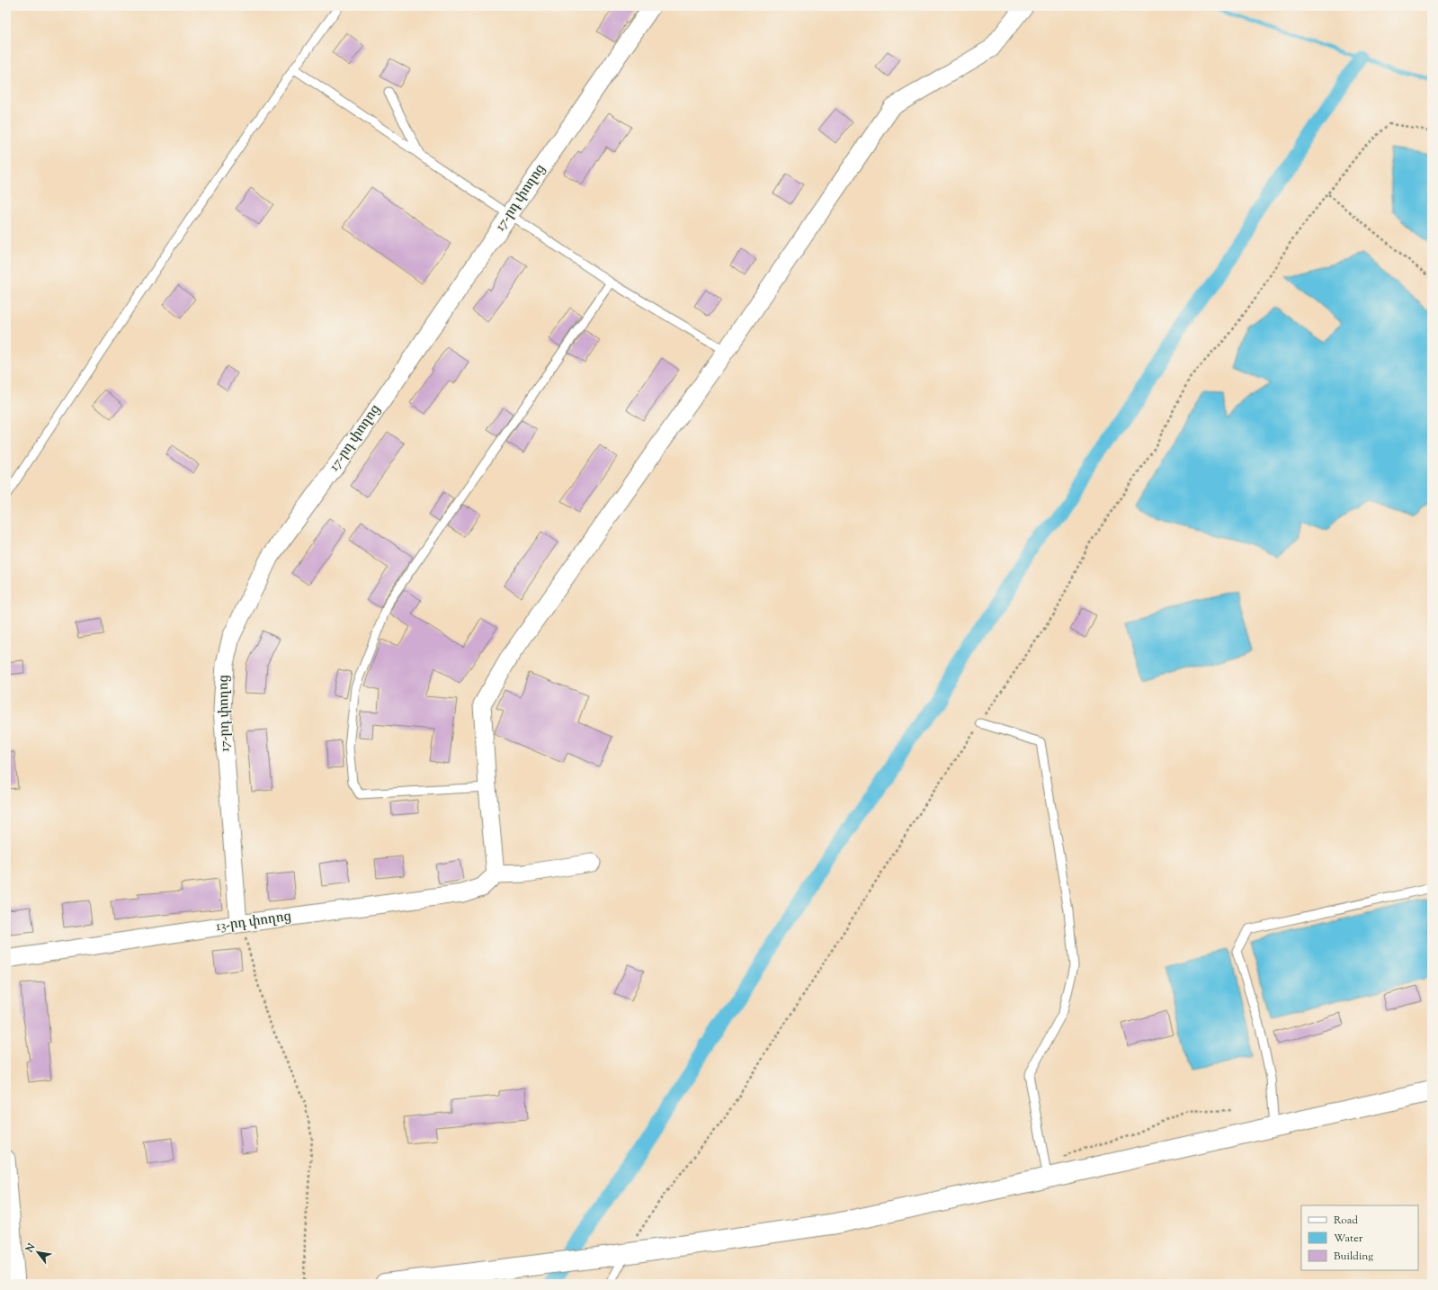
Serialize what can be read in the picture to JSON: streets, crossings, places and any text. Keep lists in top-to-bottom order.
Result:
{
  "streets": {
    "street": ["17-րդ փողոց", "13-րդ փողոց"]
  },
  "crossings": [
    ["17-րդ փողոց", "13-րդ փողոց"]
  ],
  "legend": ["Road", "Water", "Building"],
  "north": "top left"
}
